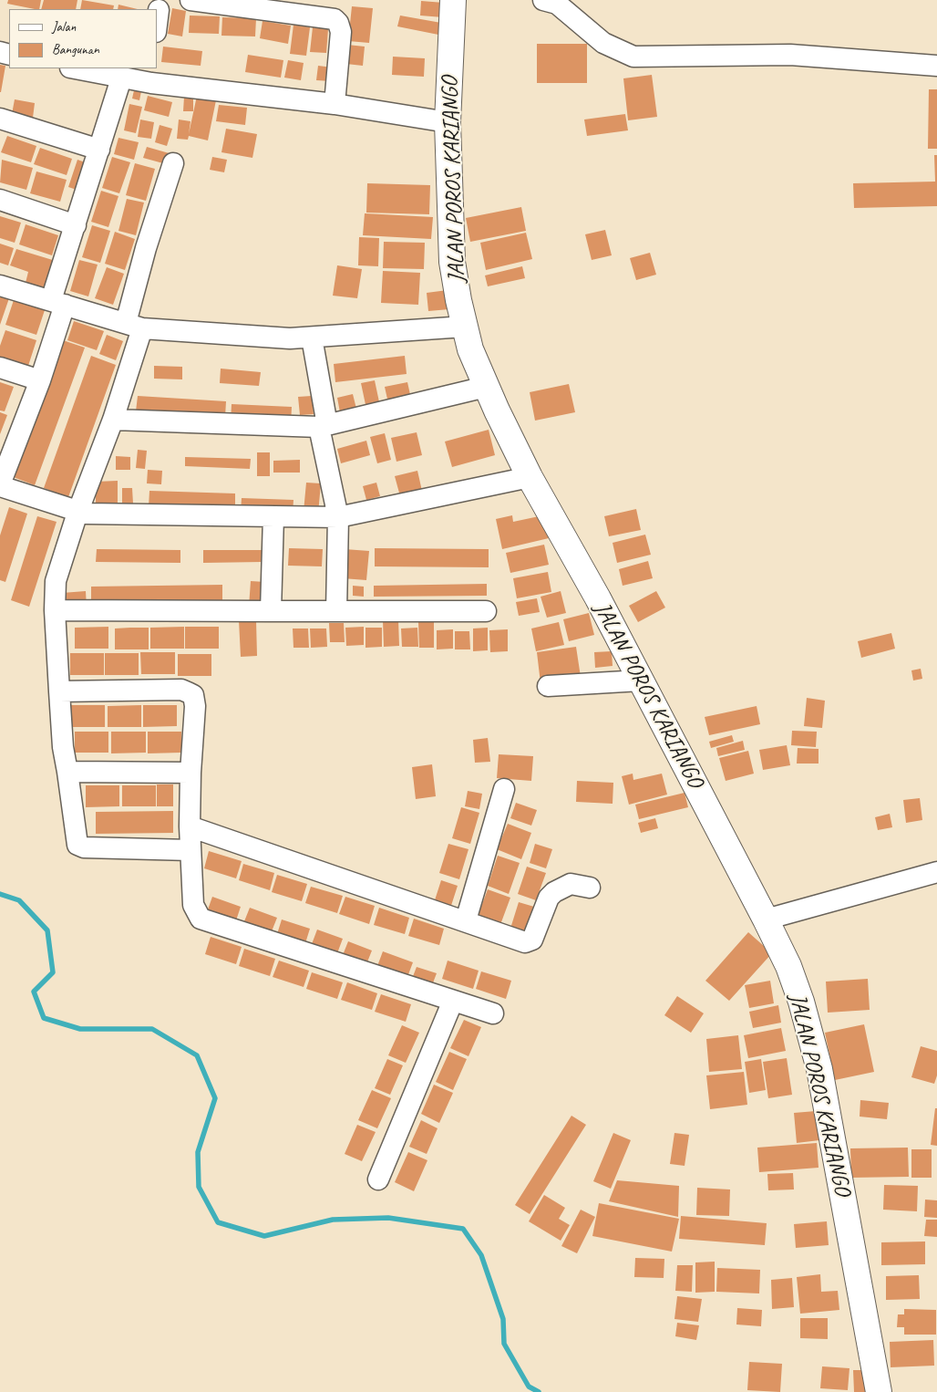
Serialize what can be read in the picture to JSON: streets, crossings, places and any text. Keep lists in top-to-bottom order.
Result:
{
  "streets": {
    "main road": ["JALAN POROS KARIANGO"]
  },
  "legend": ["Jalan", "Bangunan"]
}
